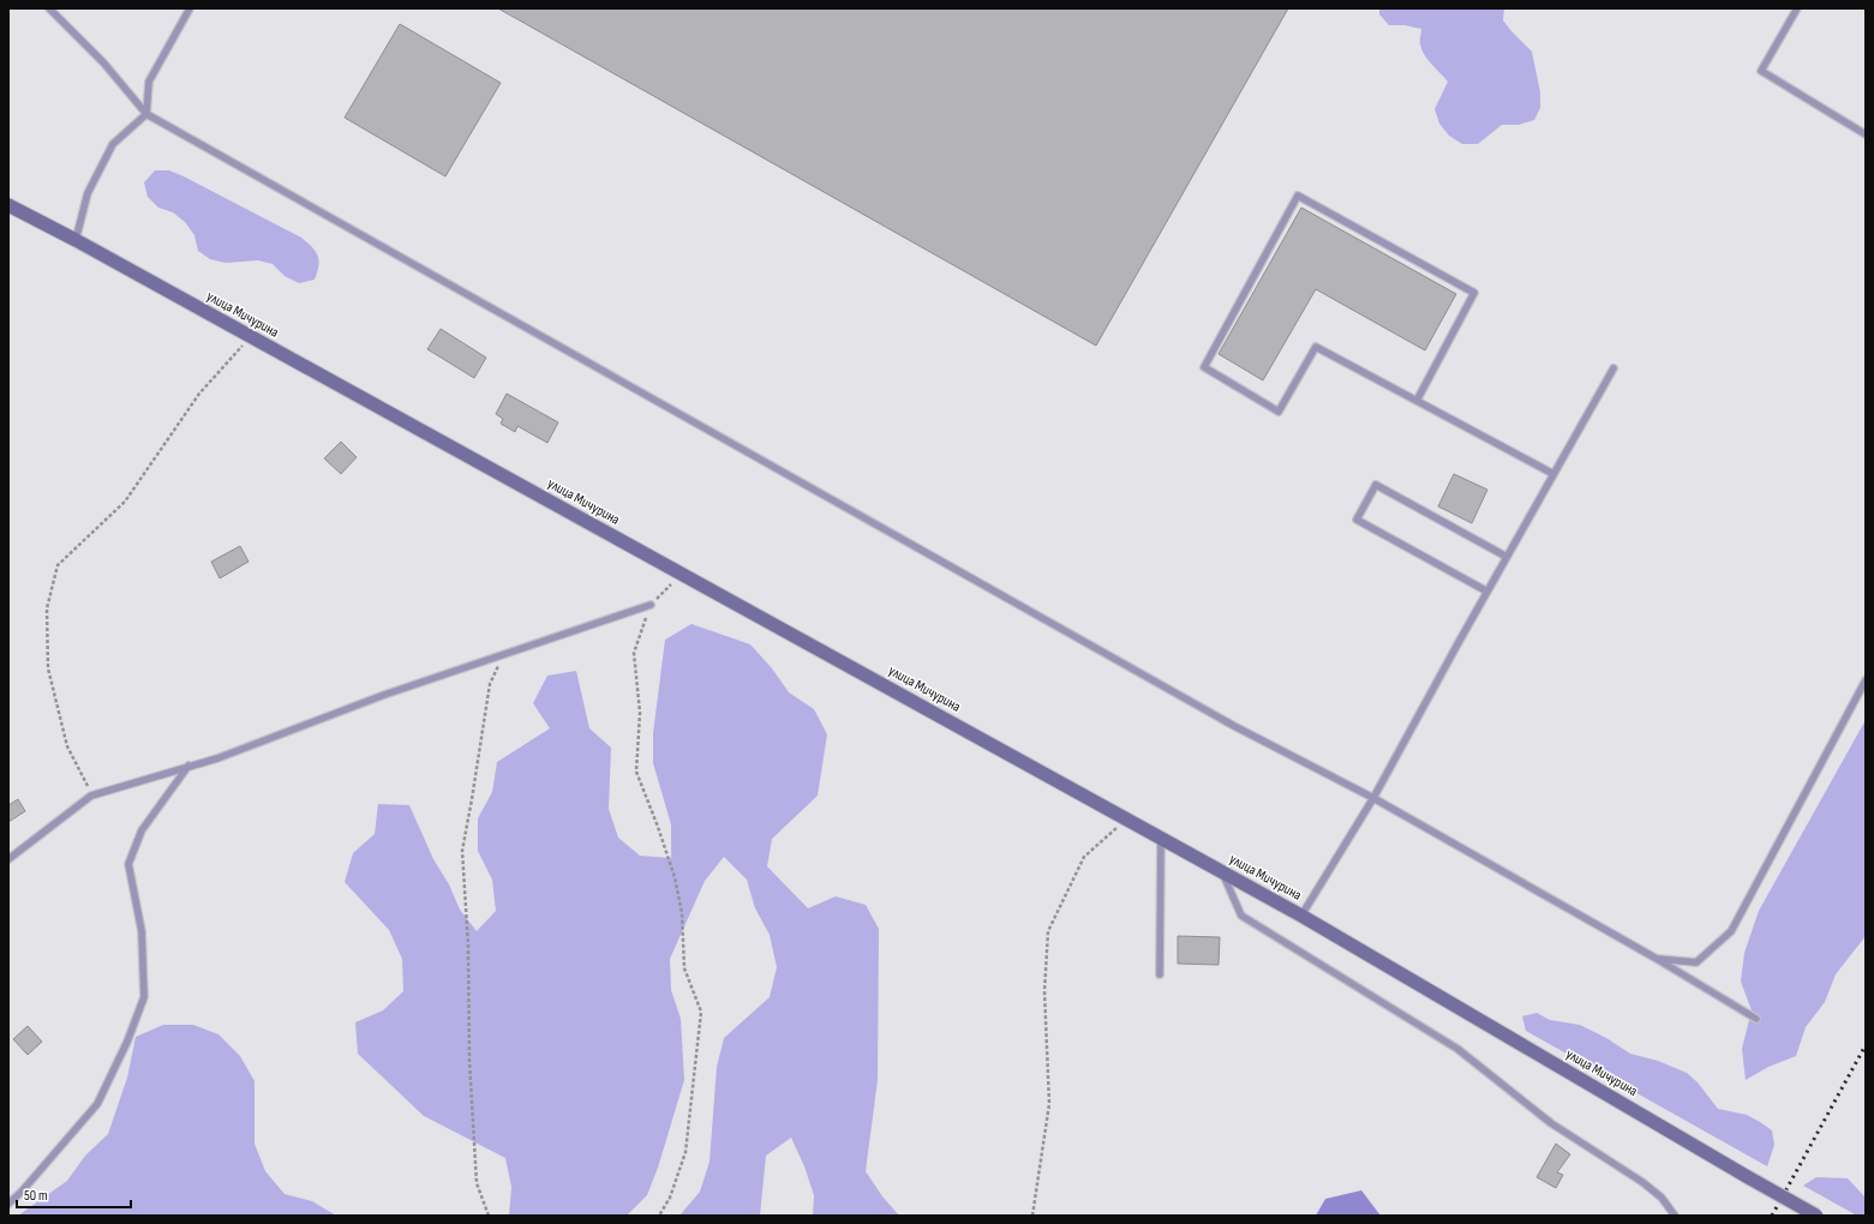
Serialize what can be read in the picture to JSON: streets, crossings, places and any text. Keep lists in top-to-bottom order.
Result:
{
  "streets": {
    "main road": ["улица Мичурина"]
  },
  "scale_bar": "50 m"
}
